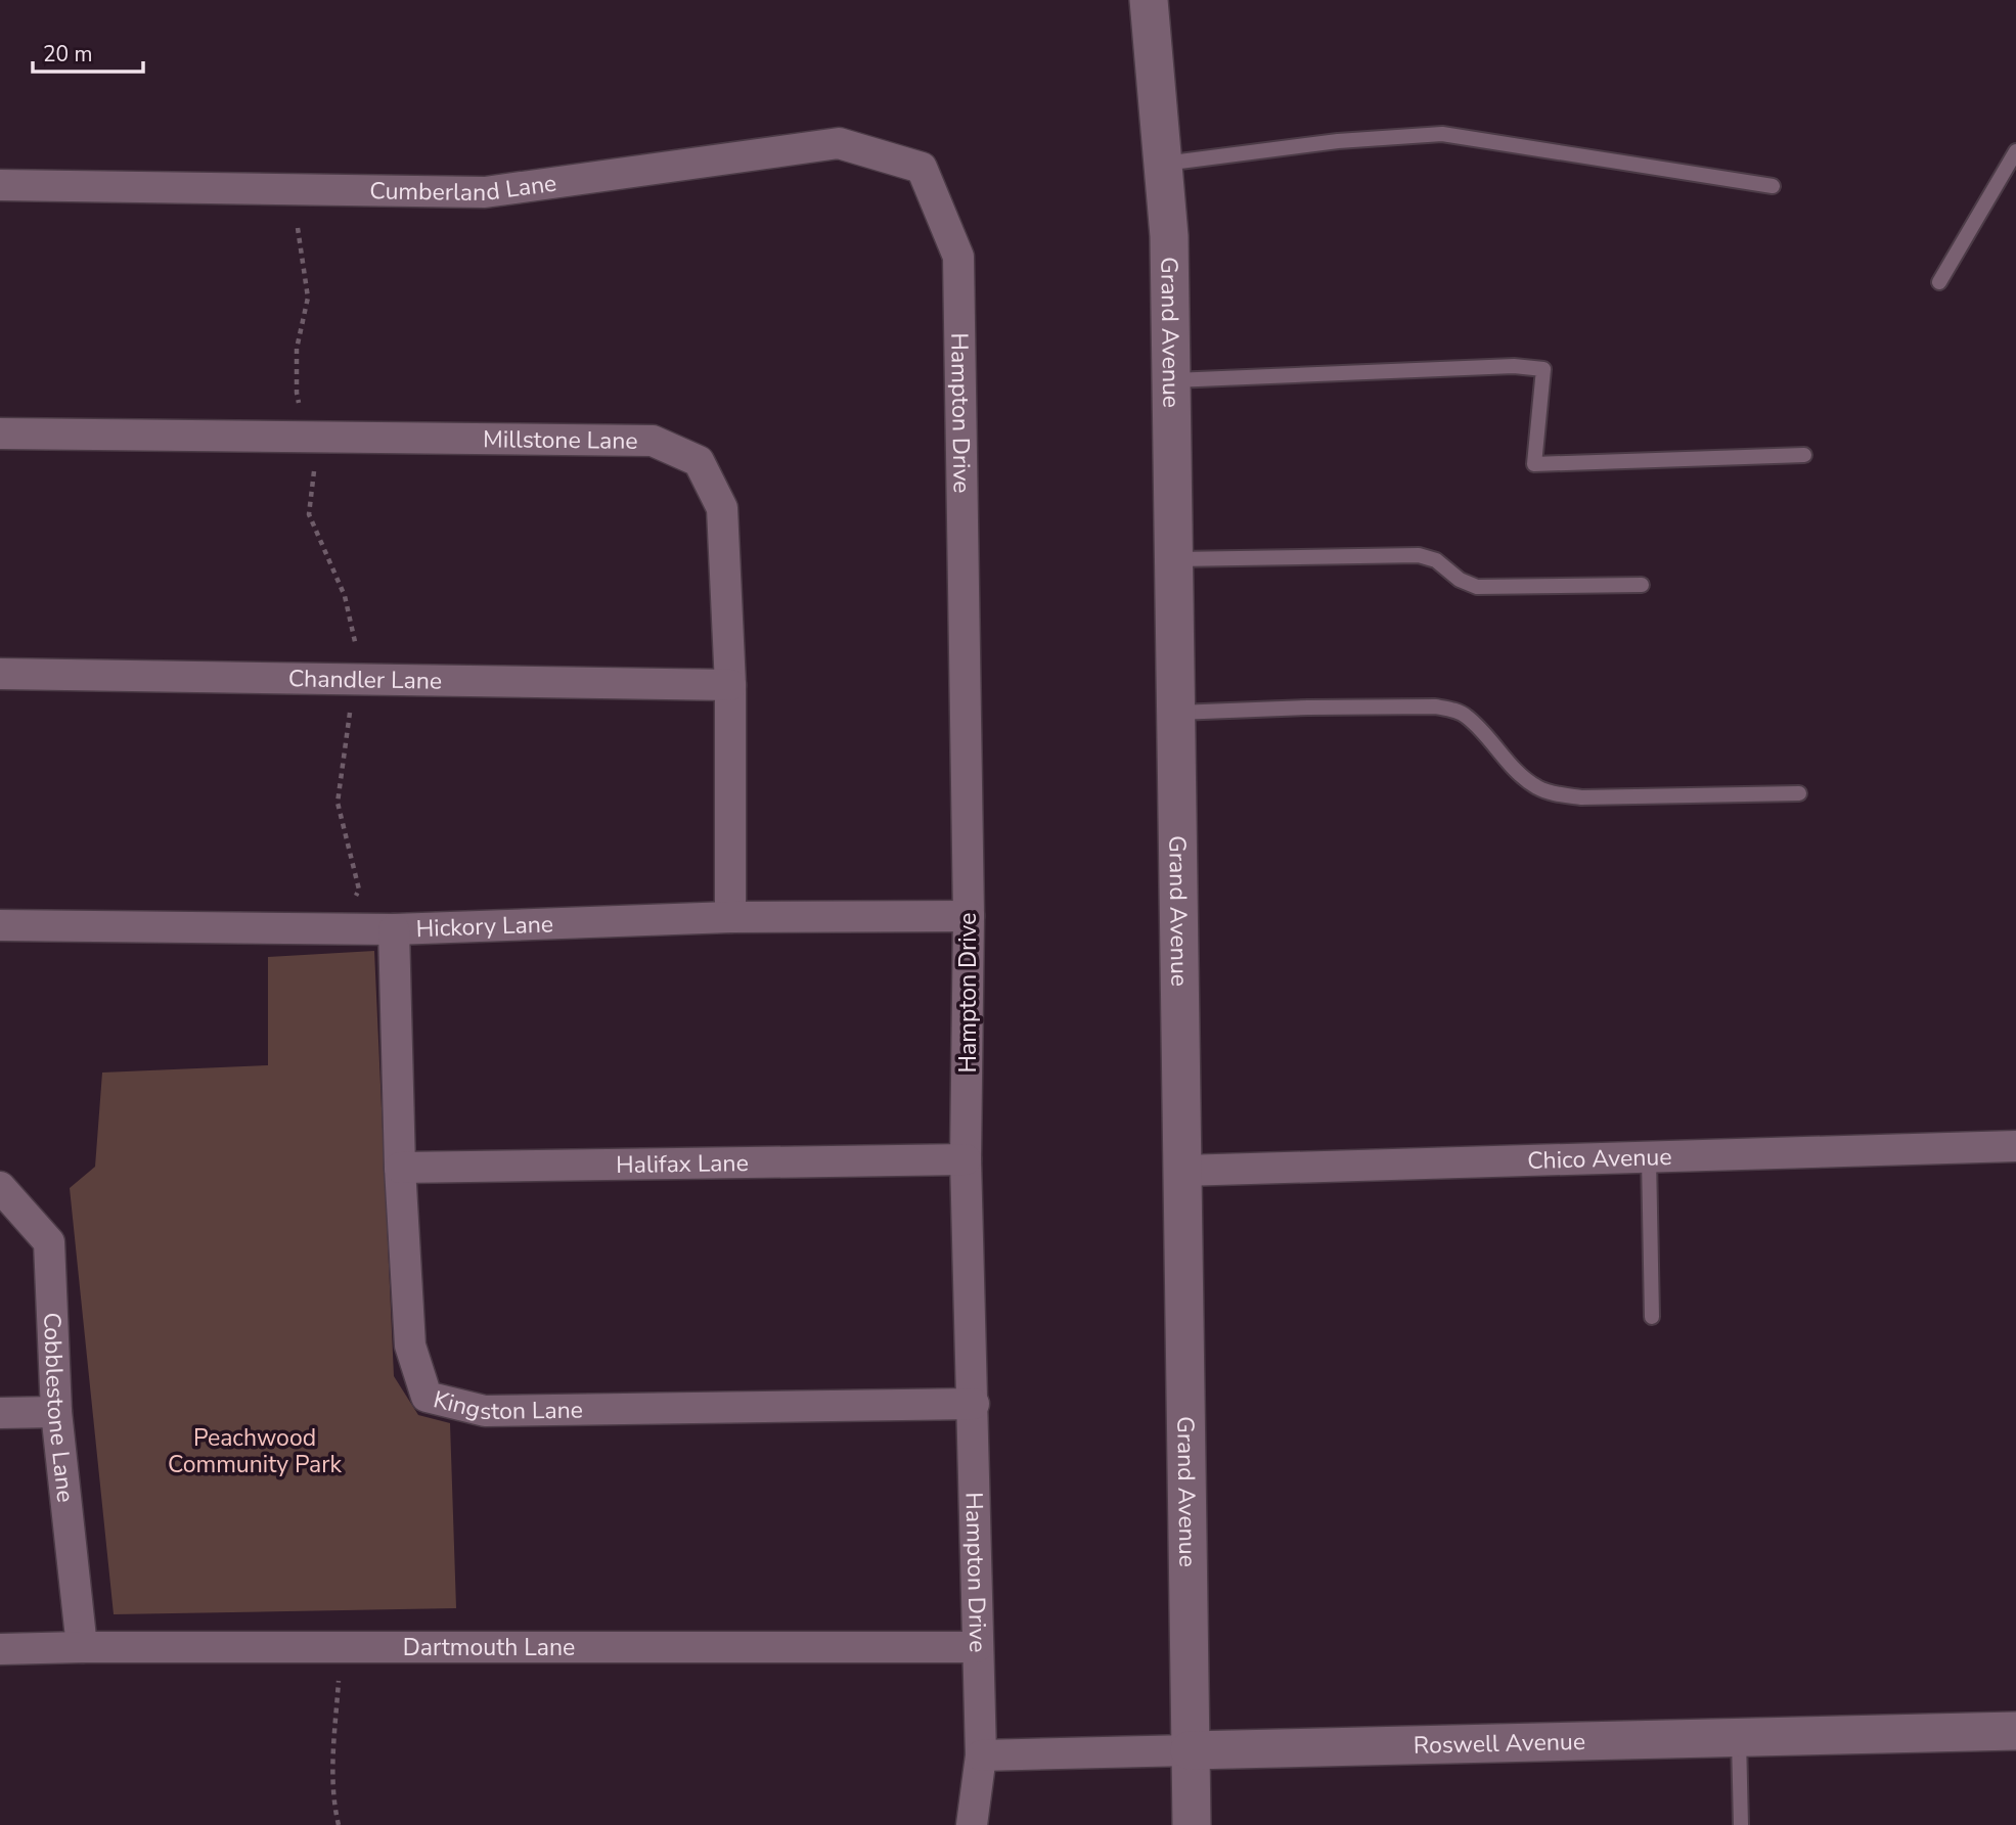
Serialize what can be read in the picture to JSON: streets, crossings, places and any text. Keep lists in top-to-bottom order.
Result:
{
  "streets": {
    "street": [
      "Cumberland Lane",
      "Grand Avenue",
      "Hampton Drive",
      "Millstone Lane",
      "Chandler Lane",
      "Hickory Lane",
      "Chico Avenue",
      "Halifax Lane",
      "Kingston Lane",
      "Cobblestone Lane",
      "Dartmouth Lane",
      "Roswell Avenue"
    ]
  },
  "crossings": [
    ["Cumberland Lane", "Hampton Drive"],
    ["Grand Avenue", "Chico Avenue"],
    ["Grand Avenue", "Roswell Avenue"],
    ["Hampton Drive", "Hickory Lane"],
    ["Hampton Drive", "Halifax Lane"],
    ["Hampton Drive", "Kingston Lane"],
    ["Hampton Drive", "Dartmouth Lane"],
    ["Hampton Drive", "Roswell Avenue"],
    ["Millstone Lane", "Chandler Lane"],
    ["Millstone Lane", "Hickory Lane"],
    ["Hickory Lane", "Kingston Lane"],
    ["Halifax Lane", "Kingston Lane"],
    ["Cobblestone Lane", "Dartmouth Lane"]
  ],
  "parks": ["Peachwood Community Park"],
  "scale_bar": "20 m"
}
